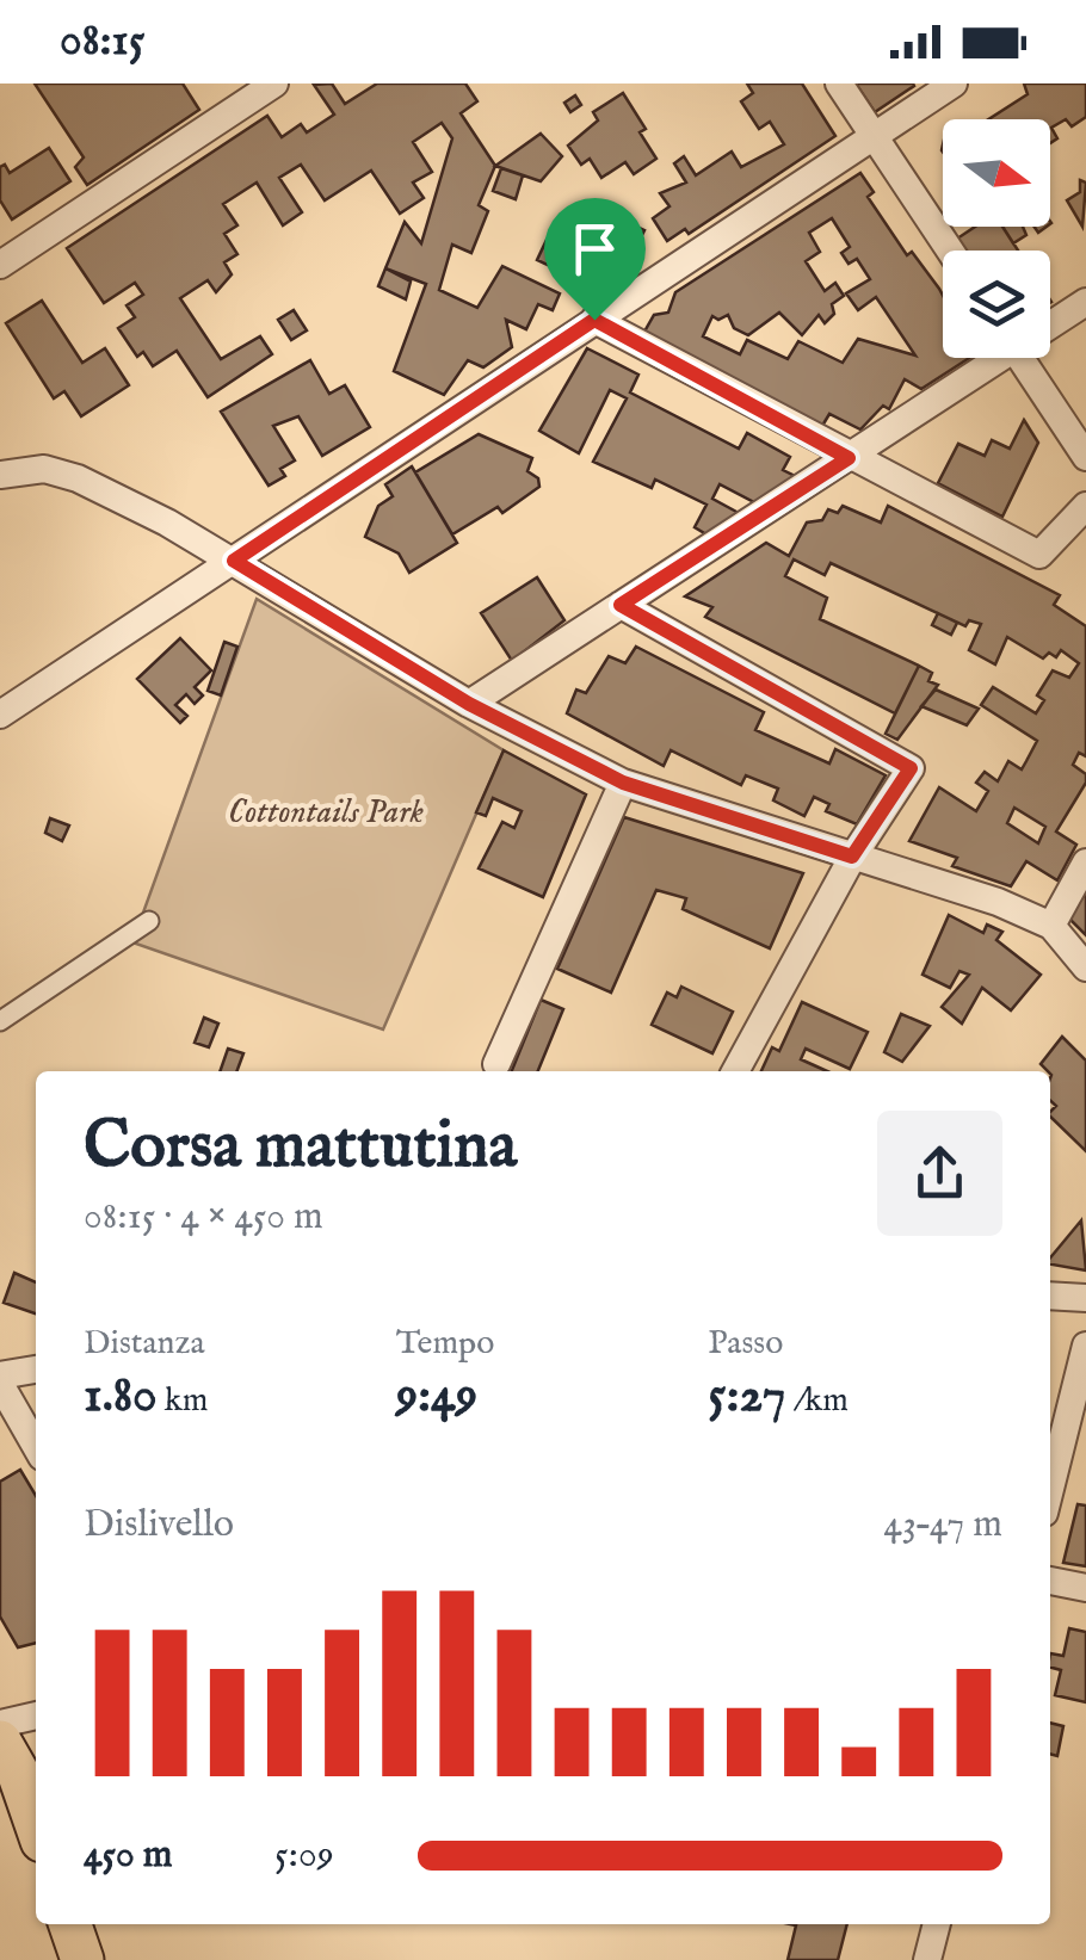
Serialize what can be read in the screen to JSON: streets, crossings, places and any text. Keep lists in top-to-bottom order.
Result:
{
  "parks": ["Cottontails Park"],
  "north": "right",
  "page": {
    "status": "08:15",
    "heading": ["Corsa mattutina", "08:15 · 4 × 450 m"],
    "stats": [
      ["Distanza", "1.80 km"],
      ["Tempo", "9:49"],
      ["Passo", "5:27 /km"]
    ],
    "chart": ["Dislivello", "43–47 m"],
    "list": [
      {
        "name": "450 m",
        "note": "5:09"
      }
    ]
  }
}
